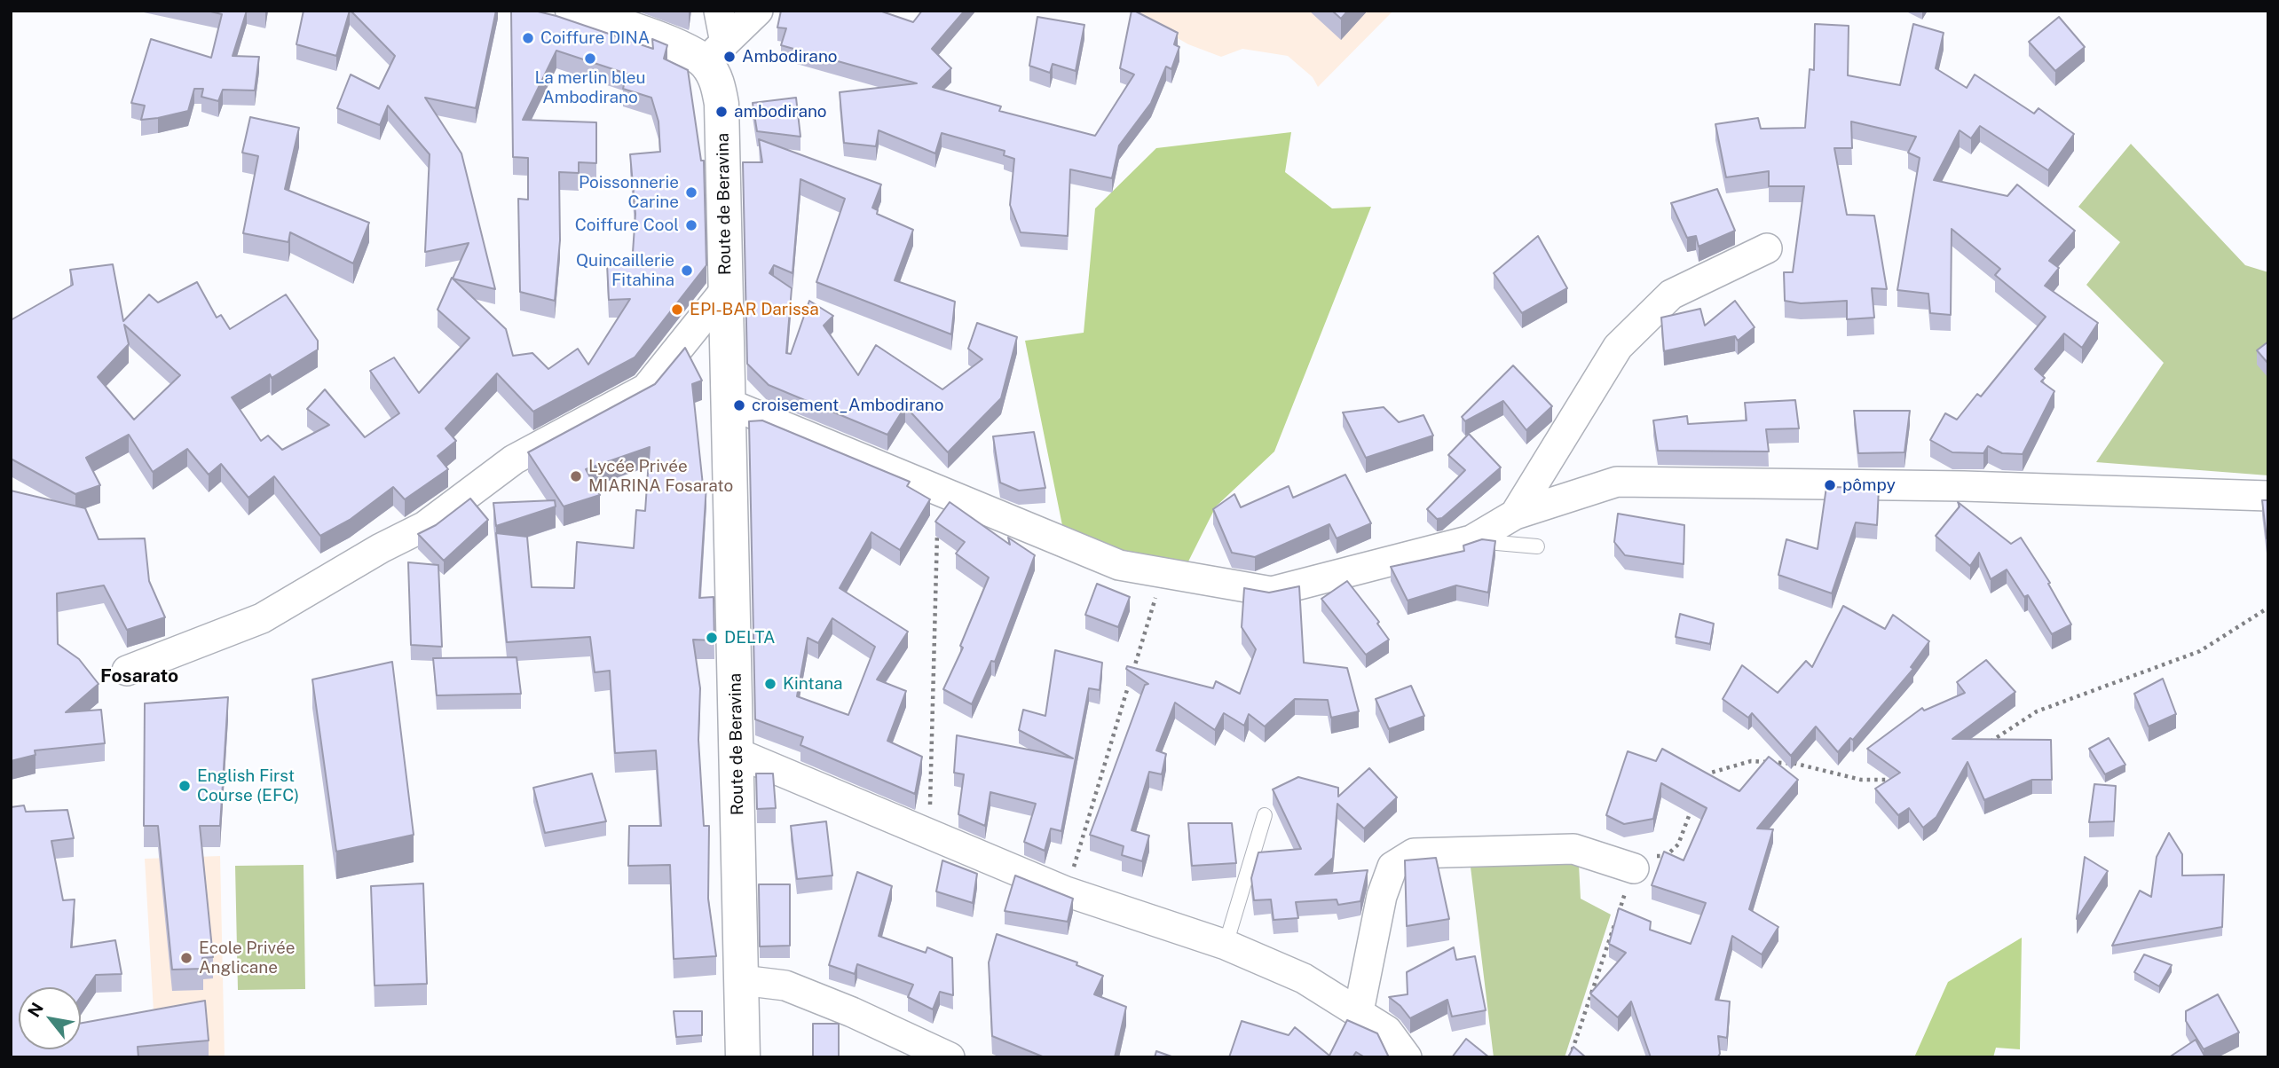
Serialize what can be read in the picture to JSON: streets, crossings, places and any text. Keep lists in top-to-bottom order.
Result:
{
  "streets": {
    "street": ["Route de Beravina"]
  },
  "districts": ["Fosarato"],
  "places": [
    "Coiffure DINA",
    "Ambodirano",
    "La merlin bleu Ambodirano",
    "ambodirano",
    "Poissonnerie Carine",
    "Coiffure Cool",
    "Quincaillerie Fitahina",
    "EPI-BAR Darissa",
    "croisement_Ambodirano",
    "Lycée Privée MIARINA Fosarato",
    "pômpy",
    "DELTA",
    "Kintana",
    "English First Course (EFC)",
    "Ecole Privée Anglicane"
  ],
  "north": "top left"
}
